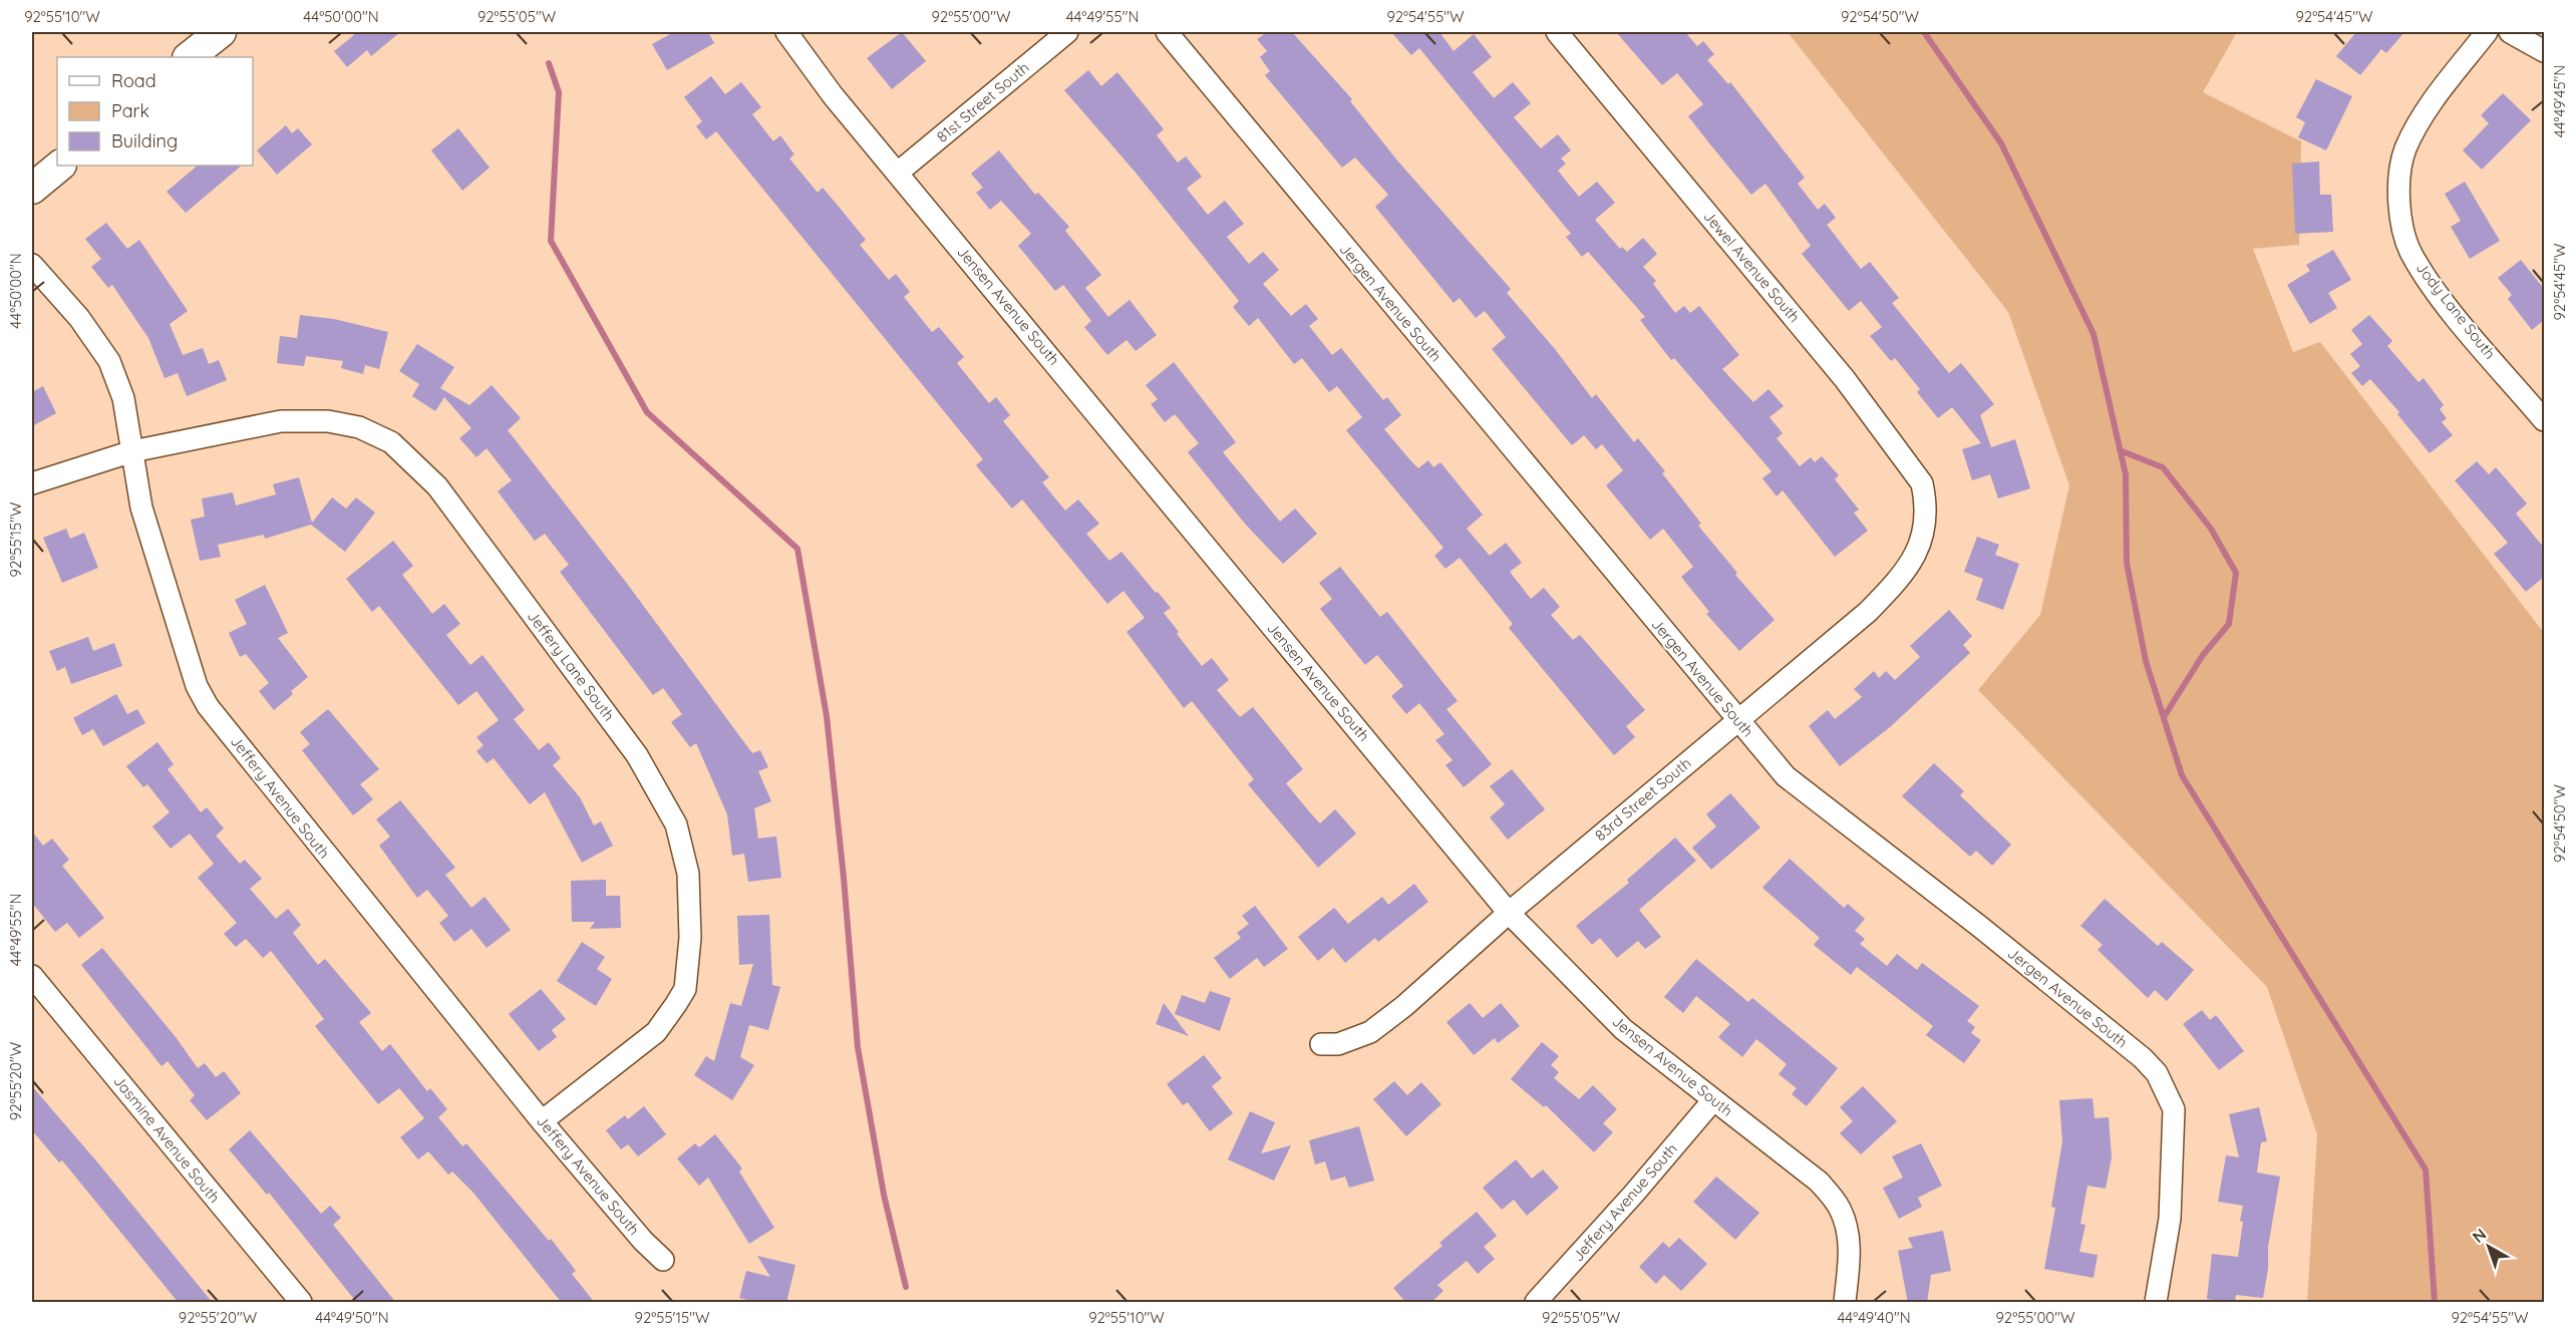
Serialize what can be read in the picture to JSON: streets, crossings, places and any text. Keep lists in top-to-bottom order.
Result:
{
  "streets": {
    "street": [
      "81st Street South",
      "Jewel Avenue South",
      "Jergen Avenue South",
      "Jensen Avenue South",
      "Jody Lane South",
      "Jeffery Lane South",
      "Jeffery Avenue South",
      "83rd Street South",
      "Jasmine Avenue South"
    ]
  },
  "crossings": [
    ["81st Street South", "Jensen Avenue South"],
    ["Jewel Avenue South", "83rd Street South"],
    ["Jergen Avenue South", "83rd Street South"],
    ["Jensen Avenue South", "Jeffery Avenue South"],
    ["Jensen Avenue South", "83rd Street South"],
    ["Jeffery Lane South", "Jeffery Avenue South"]
  ],
  "legend": ["Road", "Park", "Building"],
  "north": "top left",
  "coordinates": [
    "92°55'10\"W",
    "44°50'00\"N",
    "92°55'05\"W",
    "92°55'00\"W",
    "44°49'55\"N",
    "92°54'55\"W",
    "92°54'50\"W",
    "92°54'45\"W",
    "44°49'45\"N",
    "92°55'15\"W",
    "92°55'20\"W",
    "44°49'50\"N",
    "44°49'40\"N"
  ]
}
